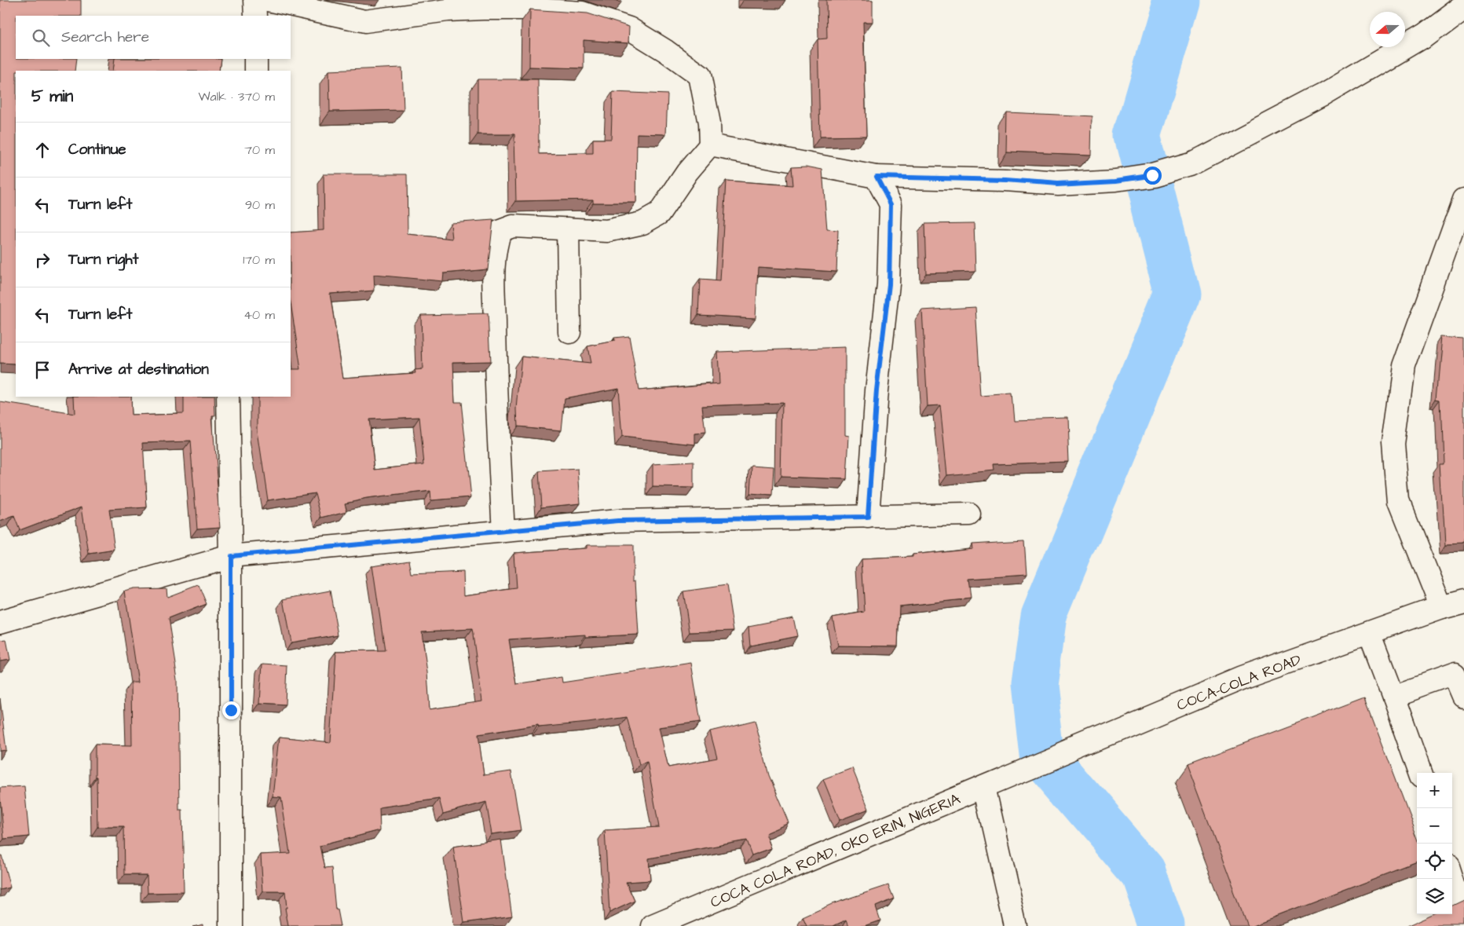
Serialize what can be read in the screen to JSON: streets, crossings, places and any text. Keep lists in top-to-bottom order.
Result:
{
  "streets": {
    "street": ["COCA-COLA ROAD", "COCA COLA ROAD, OKO ERIN, NIGERIA"]
  },
  "crossings": [
    ["COCA-COLA ROAD", "COCA COLA ROAD, OKO ERIN, NIGERIA"]
  ],
  "north": "left",
  "page": {
    "search": "Search here",
    "heading": ["5 min", "Walk · 370 m"],
    "list": [
      ["Continue", "70 m"],
      ["Turn left", "90 m"],
      ["Turn right", "170 m"],
      ["Turn left", "40 m"],
      "Arrive at destination"
    ],
    "map_buttons": ["+", "−"]
  }
}
